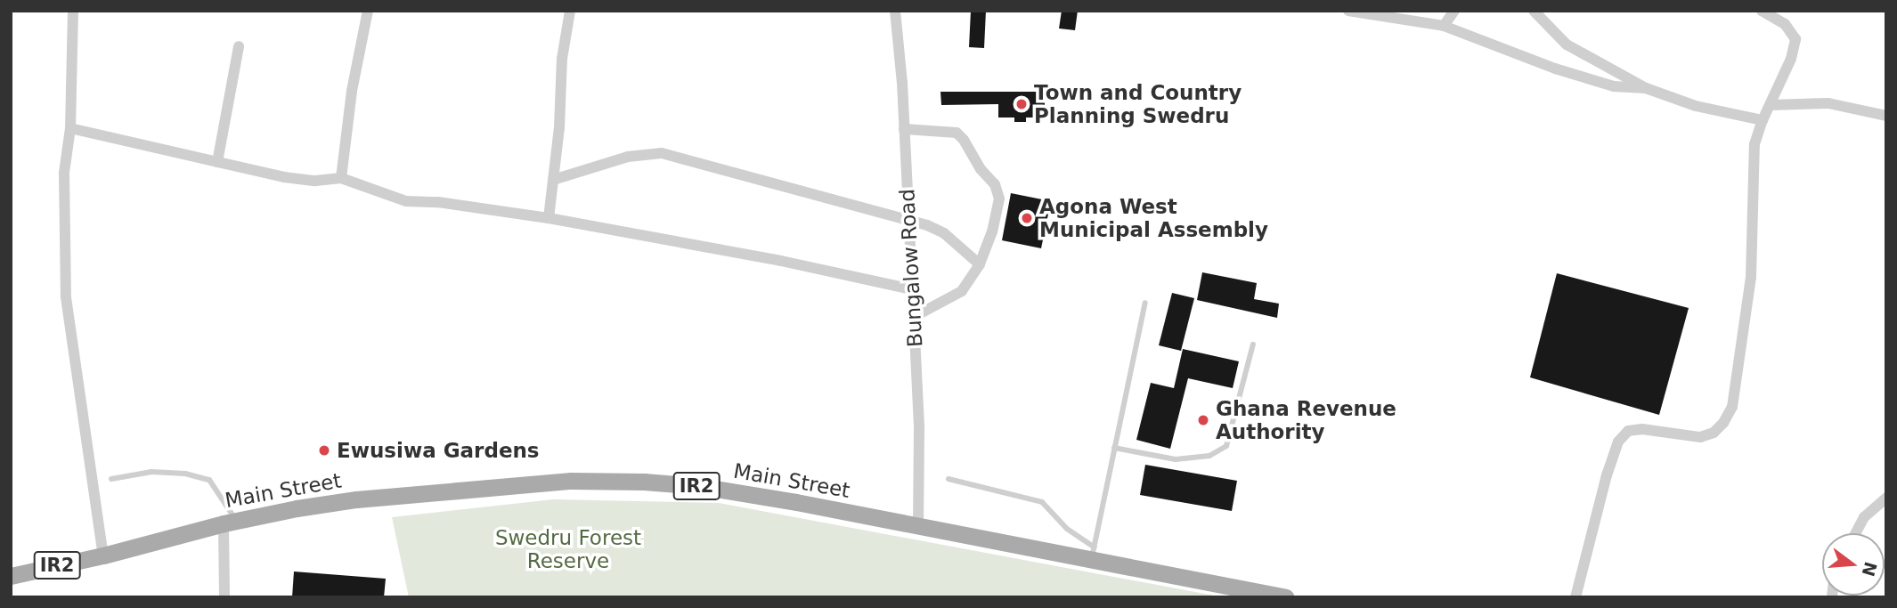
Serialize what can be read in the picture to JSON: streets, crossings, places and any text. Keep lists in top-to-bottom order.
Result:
{
  "streets": {
    "main road": ["Main Street", "IR2"],
    "street": ["Bungalow Road"]
  },
  "crossings": [
    ["Bungalow Road", "Main Street"],
    ["Main Street", "IR2"]
  ],
  "parks": ["Swedru Forest Reserve"],
  "places": [
    "Town and Country Planning Swedru",
    "Agona West Municipal Assembly",
    "Ghana Revenue Authority",
    "Ewusiwa Gardens"
  ],
  "north": "right"
}
